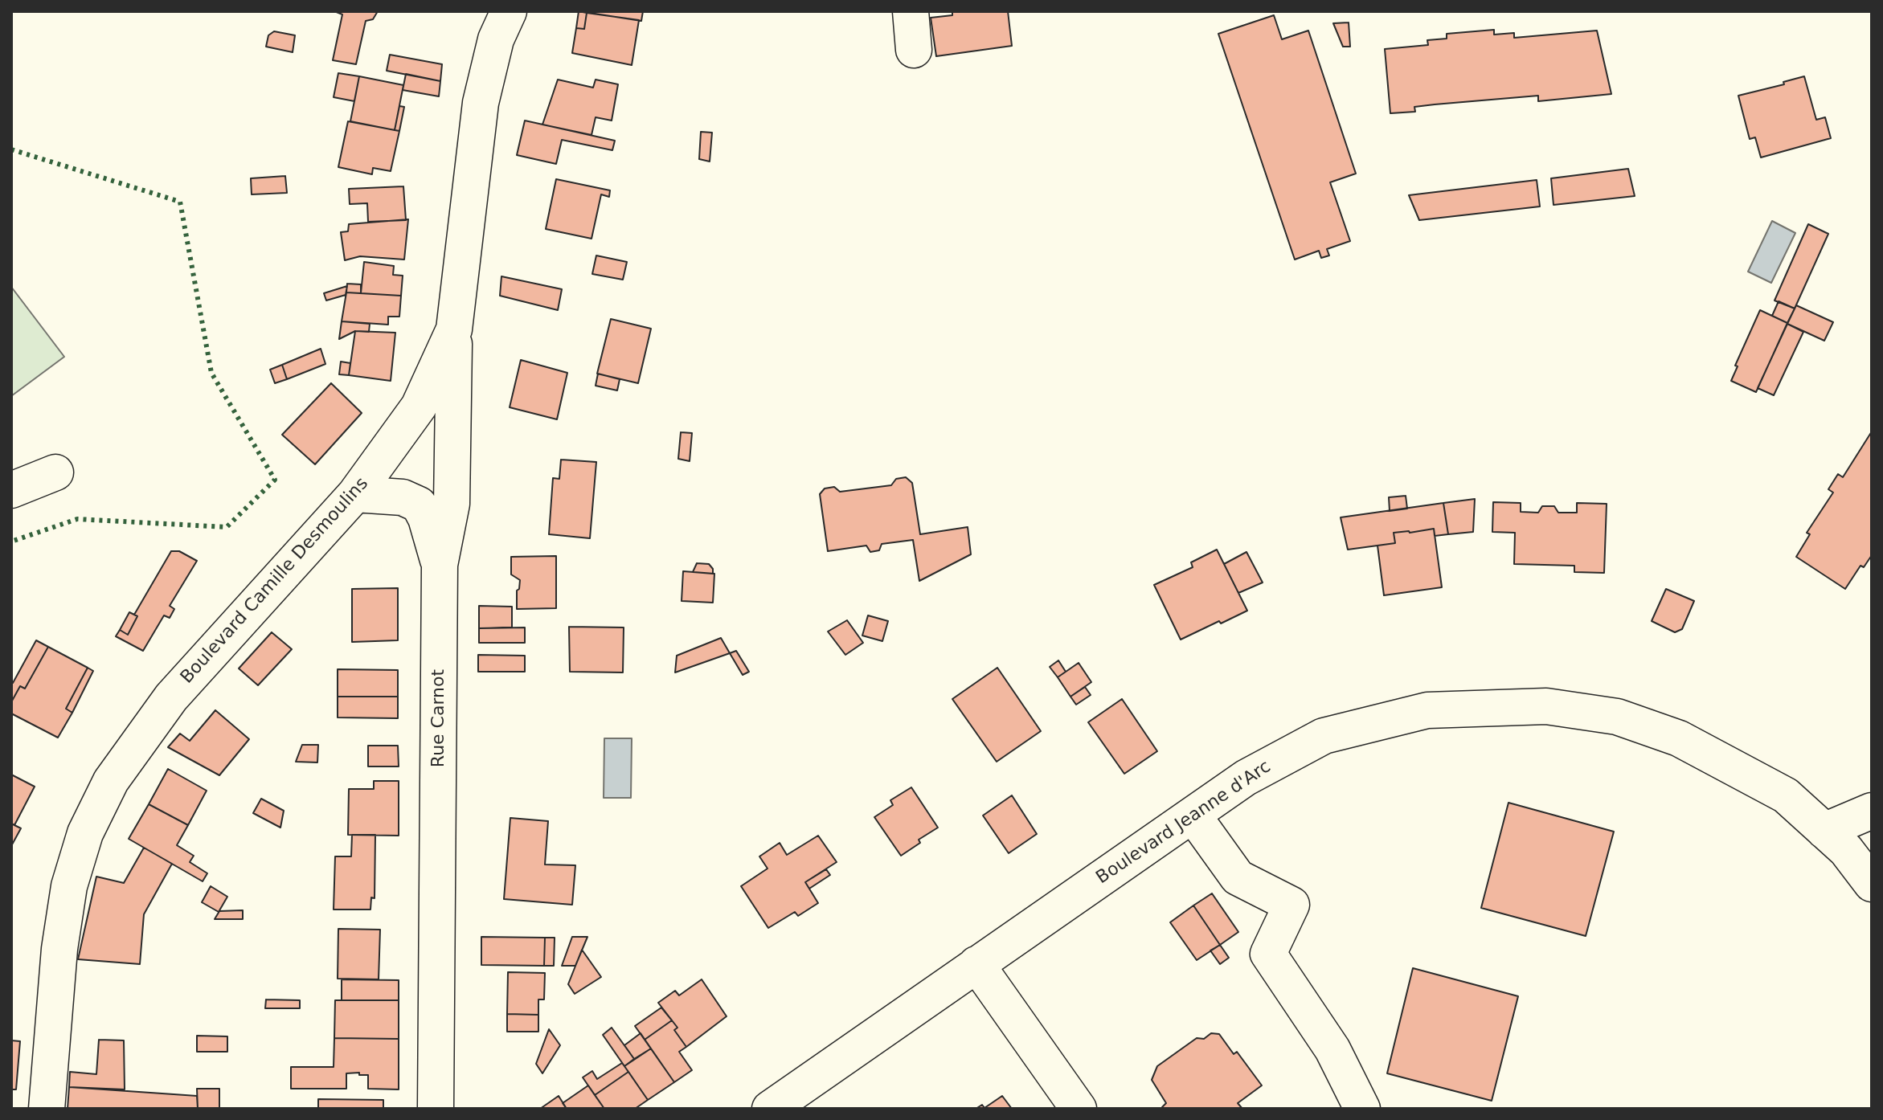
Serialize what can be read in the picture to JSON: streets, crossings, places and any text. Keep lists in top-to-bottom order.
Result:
{
  "streets": {
    "street": ["Boulevard Camille Desmoulins", "Rue Carnot", "Boulevard Jeanne d'Arc"]
  },
  "crossings": [
    ["Boulevard Camille Desmoulins", "Rue Carnot"]
  ]
}
